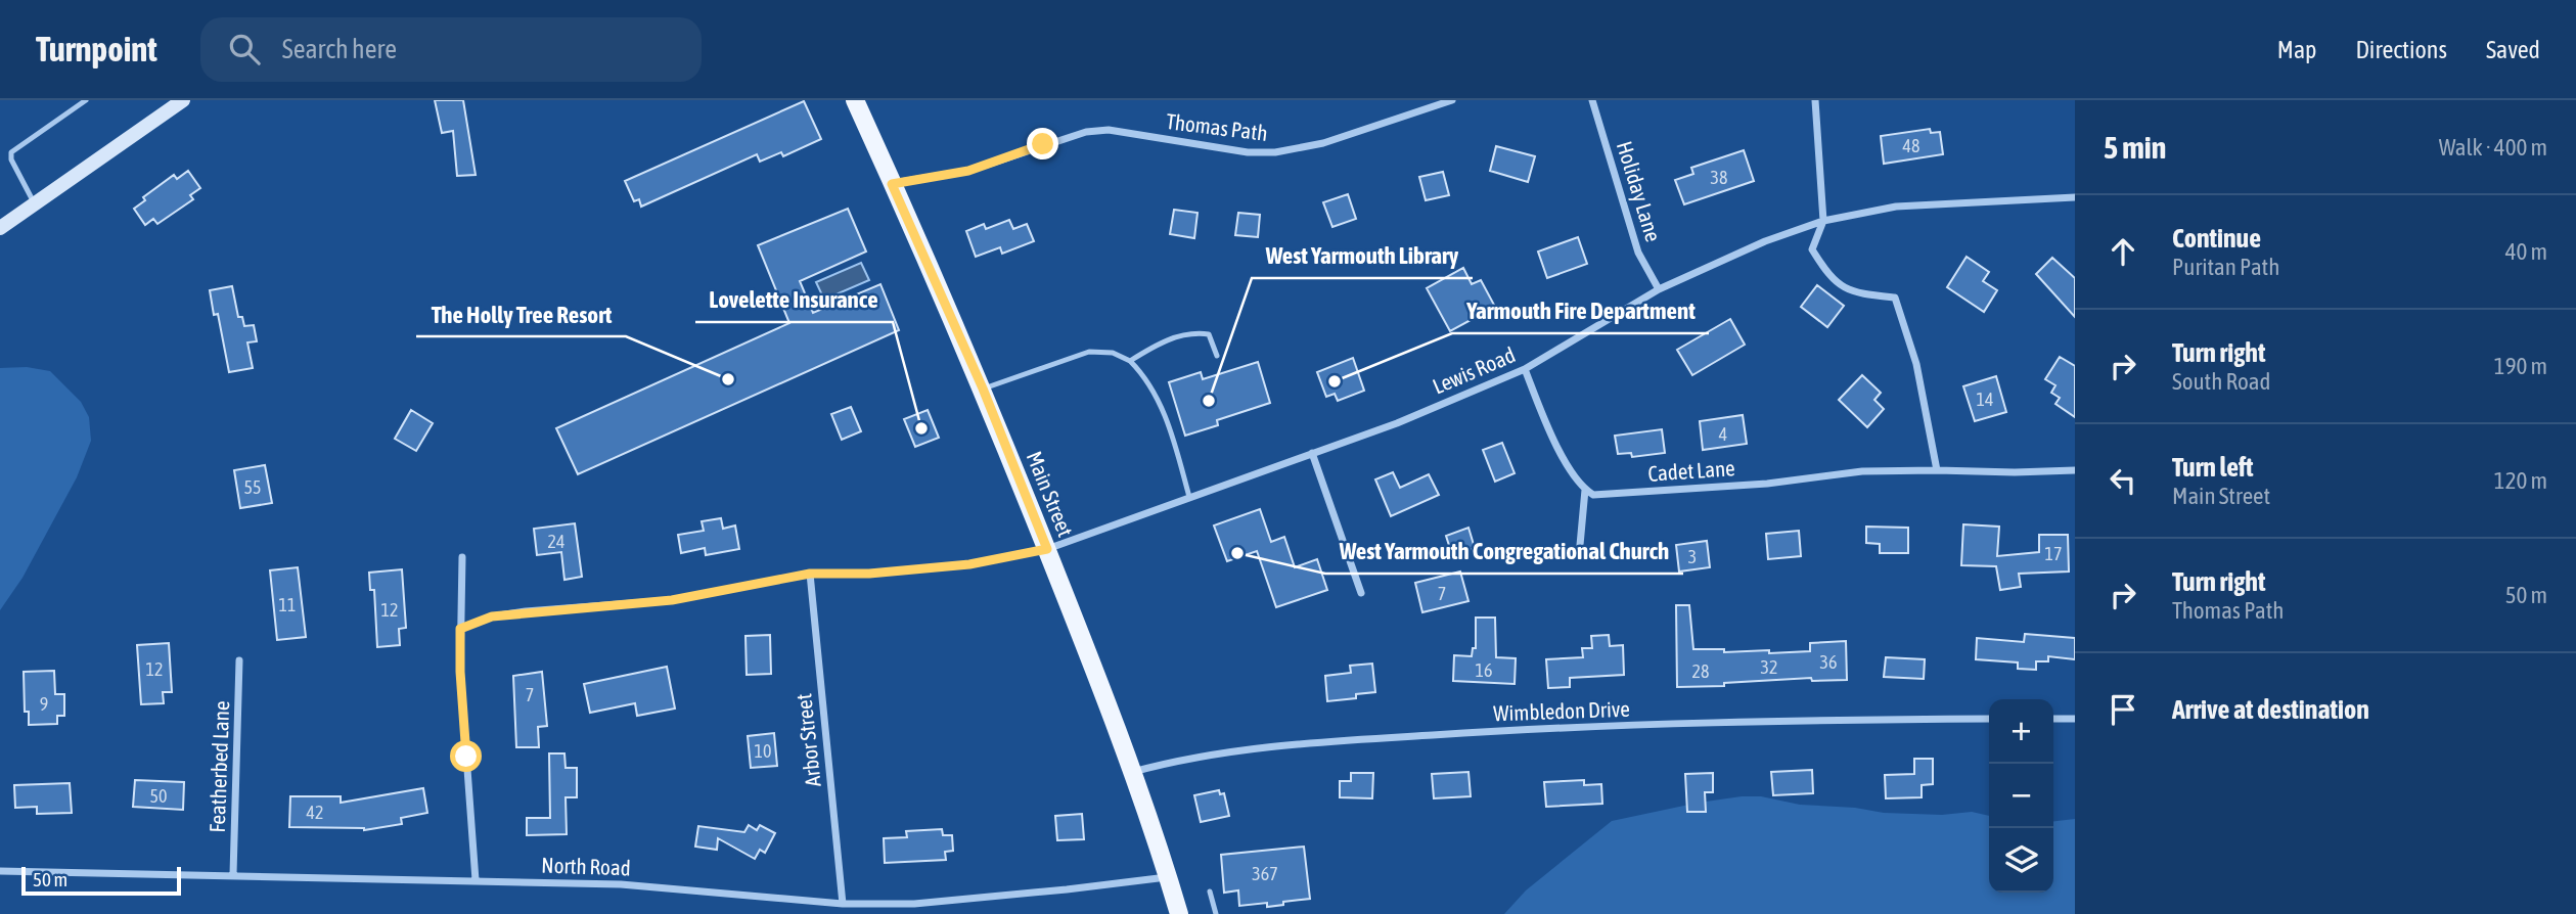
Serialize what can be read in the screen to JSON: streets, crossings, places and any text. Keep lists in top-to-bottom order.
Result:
{
  "streets": {
    "main road": ["Main Street"],
    "street": [
      "Thomas Path",
      "Holiday Lane",
      "Lewis Road",
      "Cadet Lane",
      "Wimbledon Drive",
      "Arbor Street",
      "Featherbed Lane",
      "North Road"
    ]
  },
  "crossings": [
    ["Thomas Path", "Main Street"],
    ["Holiday Lane", "Lewis Road"],
    ["Lewis Road", "Main Street"],
    ["Lewis Road", "Arbor Street"],
    ["Main Street", "Wimbledon Drive"],
    ["Main Street", "North Road"],
    ["Arbor Street", "North Road"],
    ["Featherbed Lane", "North Road"]
  ],
  "places": [
    "The Holly Tree Resort",
    "Yarmouth Fire Department",
    "West Yarmouth Library",
    "Lovelette Insurance",
    "West Yarmouth Congregational Church"
  ],
  "house_numbers": [
    "48",
    "38",
    "14",
    "4",
    "55",
    "24",
    "17",
    "3",
    "7",
    "11",
    "12",
    "36",
    "32",
    "12",
    "16",
    "28",
    "7",
    "9",
    "10",
    "50",
    "42",
    "367"
  ],
  "scale_bar": "50 m",
  "page": {
    "header": "Turnpoint",
    "search": "Search here",
    "nav": ["Map", "Directions", "Saved"],
    "heading": ["5 min", "Walk · 400 m"],
    "list": [
      ["Continue", "Puritan Path", "40 m"],
      ["Turn right", "South Road", "190 m"],
      ["Turn left", "Main Street", "120 m"],
      ["Turn right", "Thomas Path", "50 m"],
      "Arrive at destination"
    ],
    "map_buttons": ["+", "−"],
    "scale": "50 m"
  }
}
